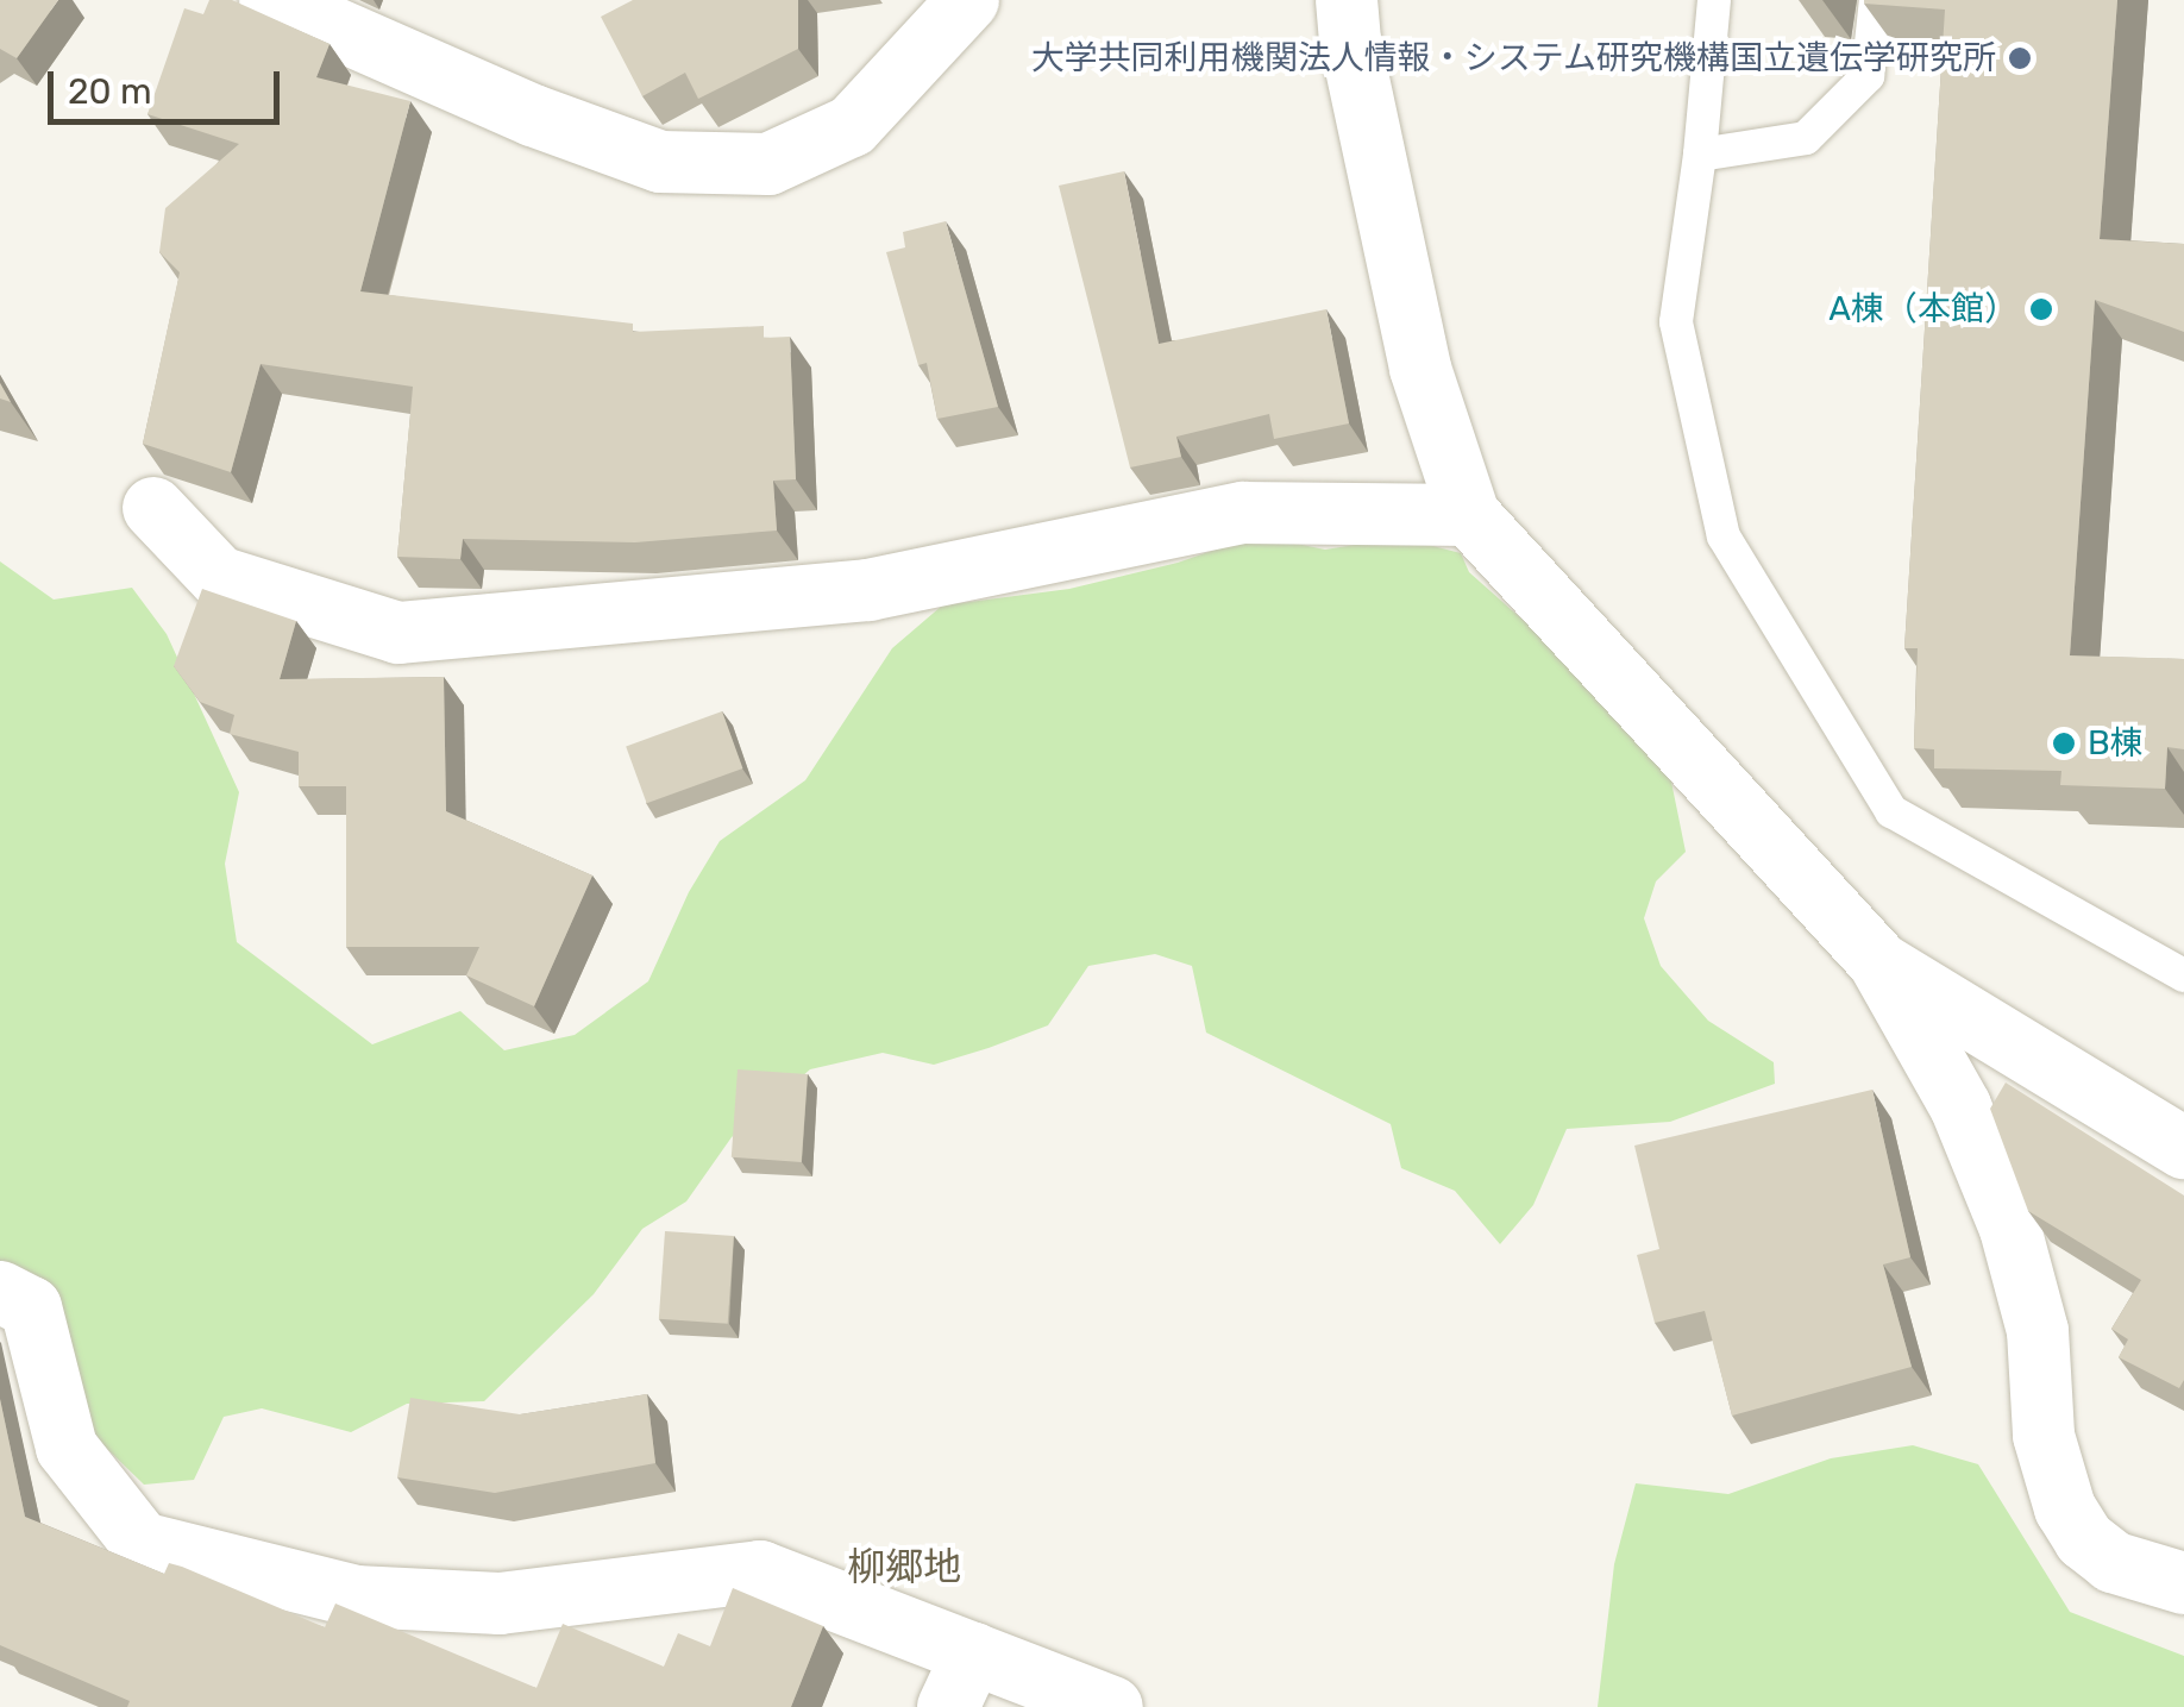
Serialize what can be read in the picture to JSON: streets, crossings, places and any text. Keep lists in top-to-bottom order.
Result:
{
  "districts": ["柳郷地"],
  "places": ["大学共同利用機関法人情報・システム研究機構国立遺伝学研究所", "A棟（本館）", "B棟"],
  "scale_bar": "20 m"
}
